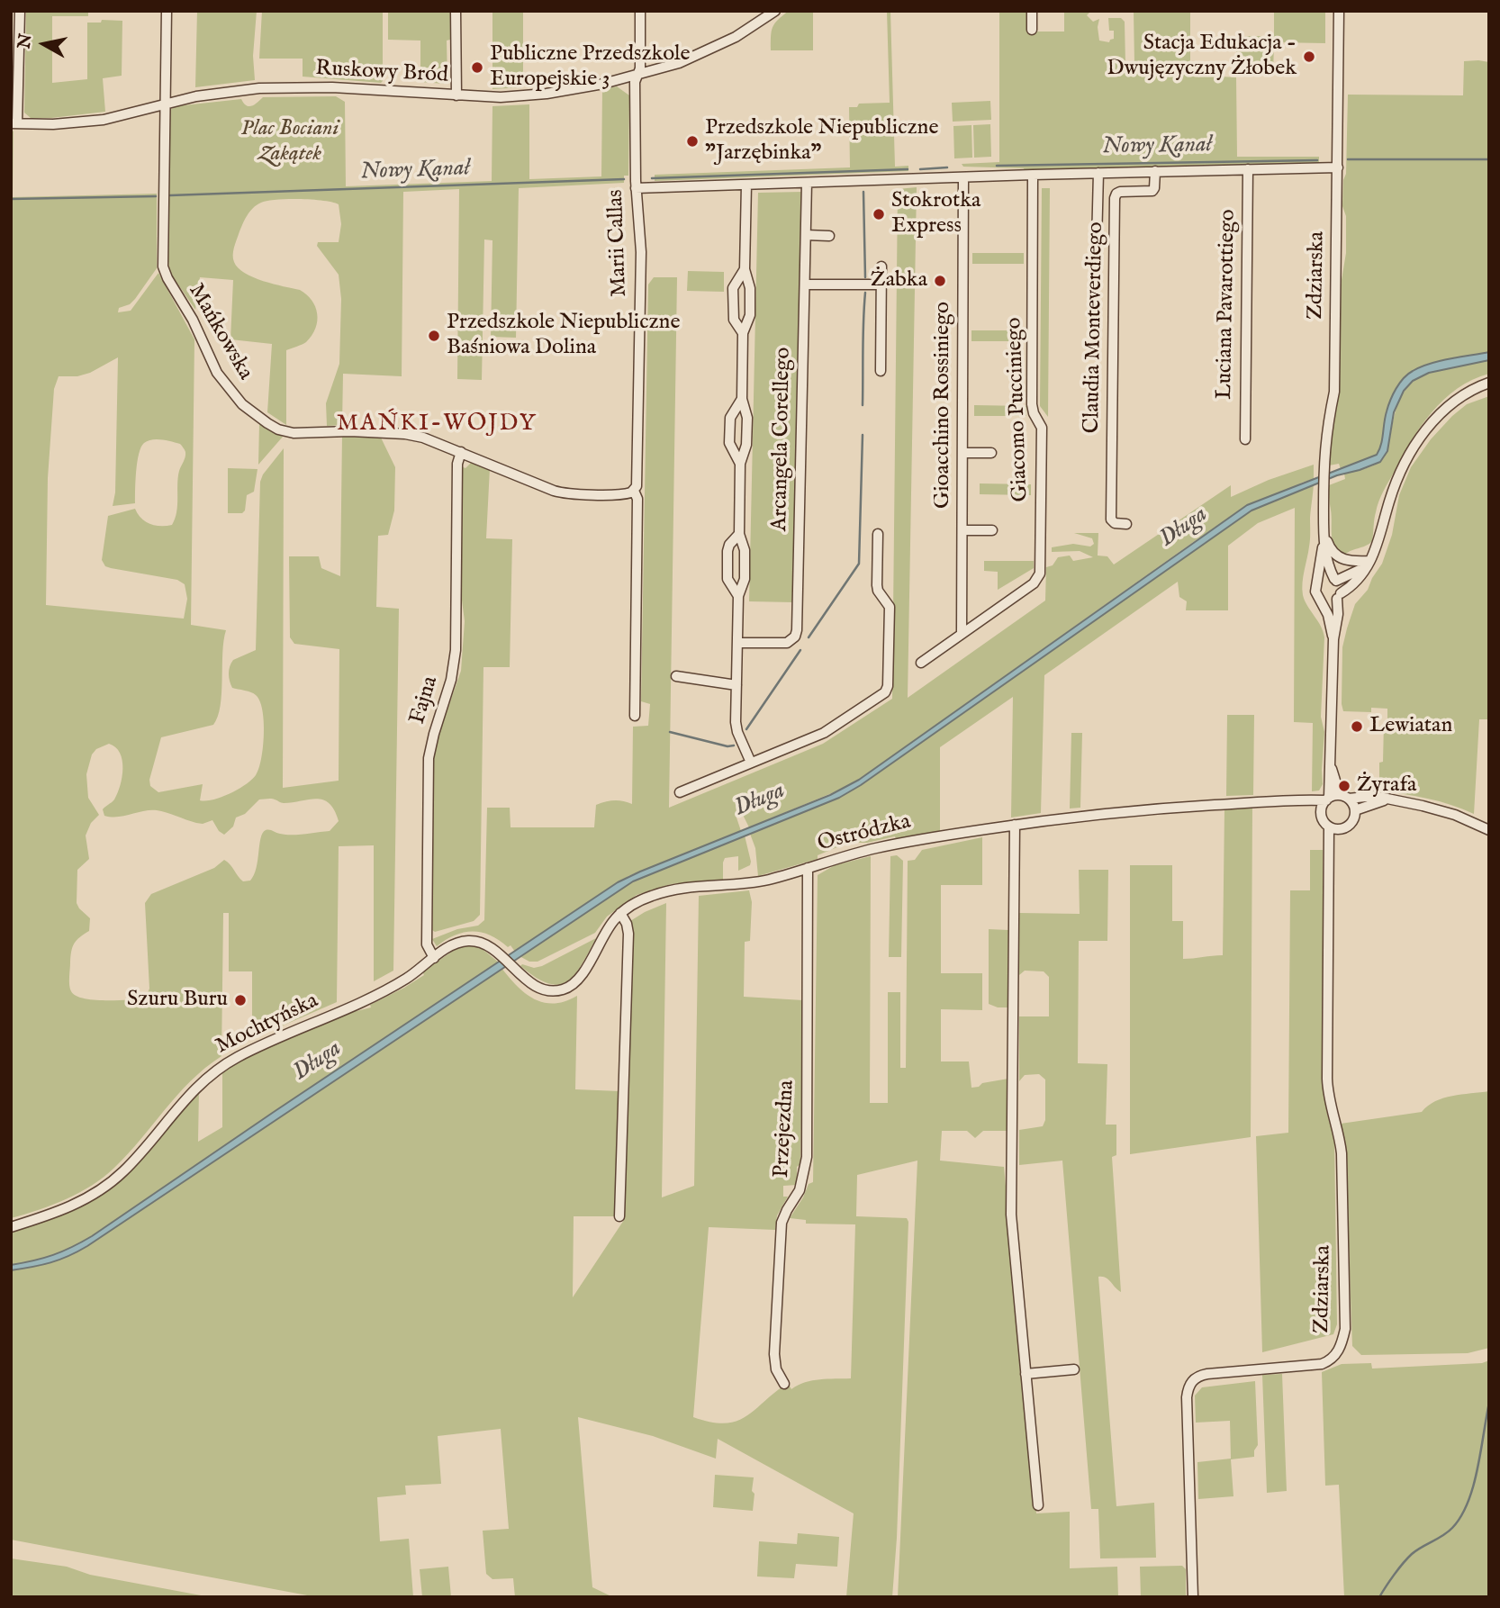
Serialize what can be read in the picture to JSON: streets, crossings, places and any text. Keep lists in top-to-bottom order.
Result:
{
  "streets": {
    "street": [
      "Ruskowy Bród",
      "Marii Callas",
      "Zdziarska",
      "Luciana Pavarottiego",
      "Claudia Monteverdiego",
      "Mańkowska",
      "Gioacchino Rossiniego",
      "Giacomo Pucciniego",
      "Arcangela Corellego",
      "Fajna",
      "Ostródzka",
      "Mochtyńska",
      "Przejezdna"
    ]
  },
  "crossings": [
    ["Ruskowy Bród", "Marii Callas"],
    ["Ruskowy Bród", "Mańkowska"],
    ["Marii Callas", "Mańkowska"],
    ["Zdziarska", "Ostródzka"],
    ["Mańkowska", "Fajna"],
    ["Gioacchino Rossiniego", "Giacomo Pucciniego"],
    ["Fajna", "Mochtyńska"],
    ["Ostródzka", "Mochtyńska"],
    ["Ostródzka", "Przejezdna"]
  ],
  "districts": ["MAŃKI-WOJDY"],
  "water": ["Nowy Kanał", "Długa"],
  "parks": ["Plac Bociani Zakątek"],
  "places": [
    "Stacja Edukacja - Dwujęzyczny Żłobek",
    "Publiczne Przedszkole Europejskie 3",
    "Przedszkole Niepubliczne \"Jarzębinka\"",
    "Stokrotka Express",
    "Żabka",
    "Przedszkole Niepubliczne Baśniowa Dolina",
    "Lewiatan",
    "Żyrafa",
    "Szuru Buru"
  ],
  "north": "left"
}
